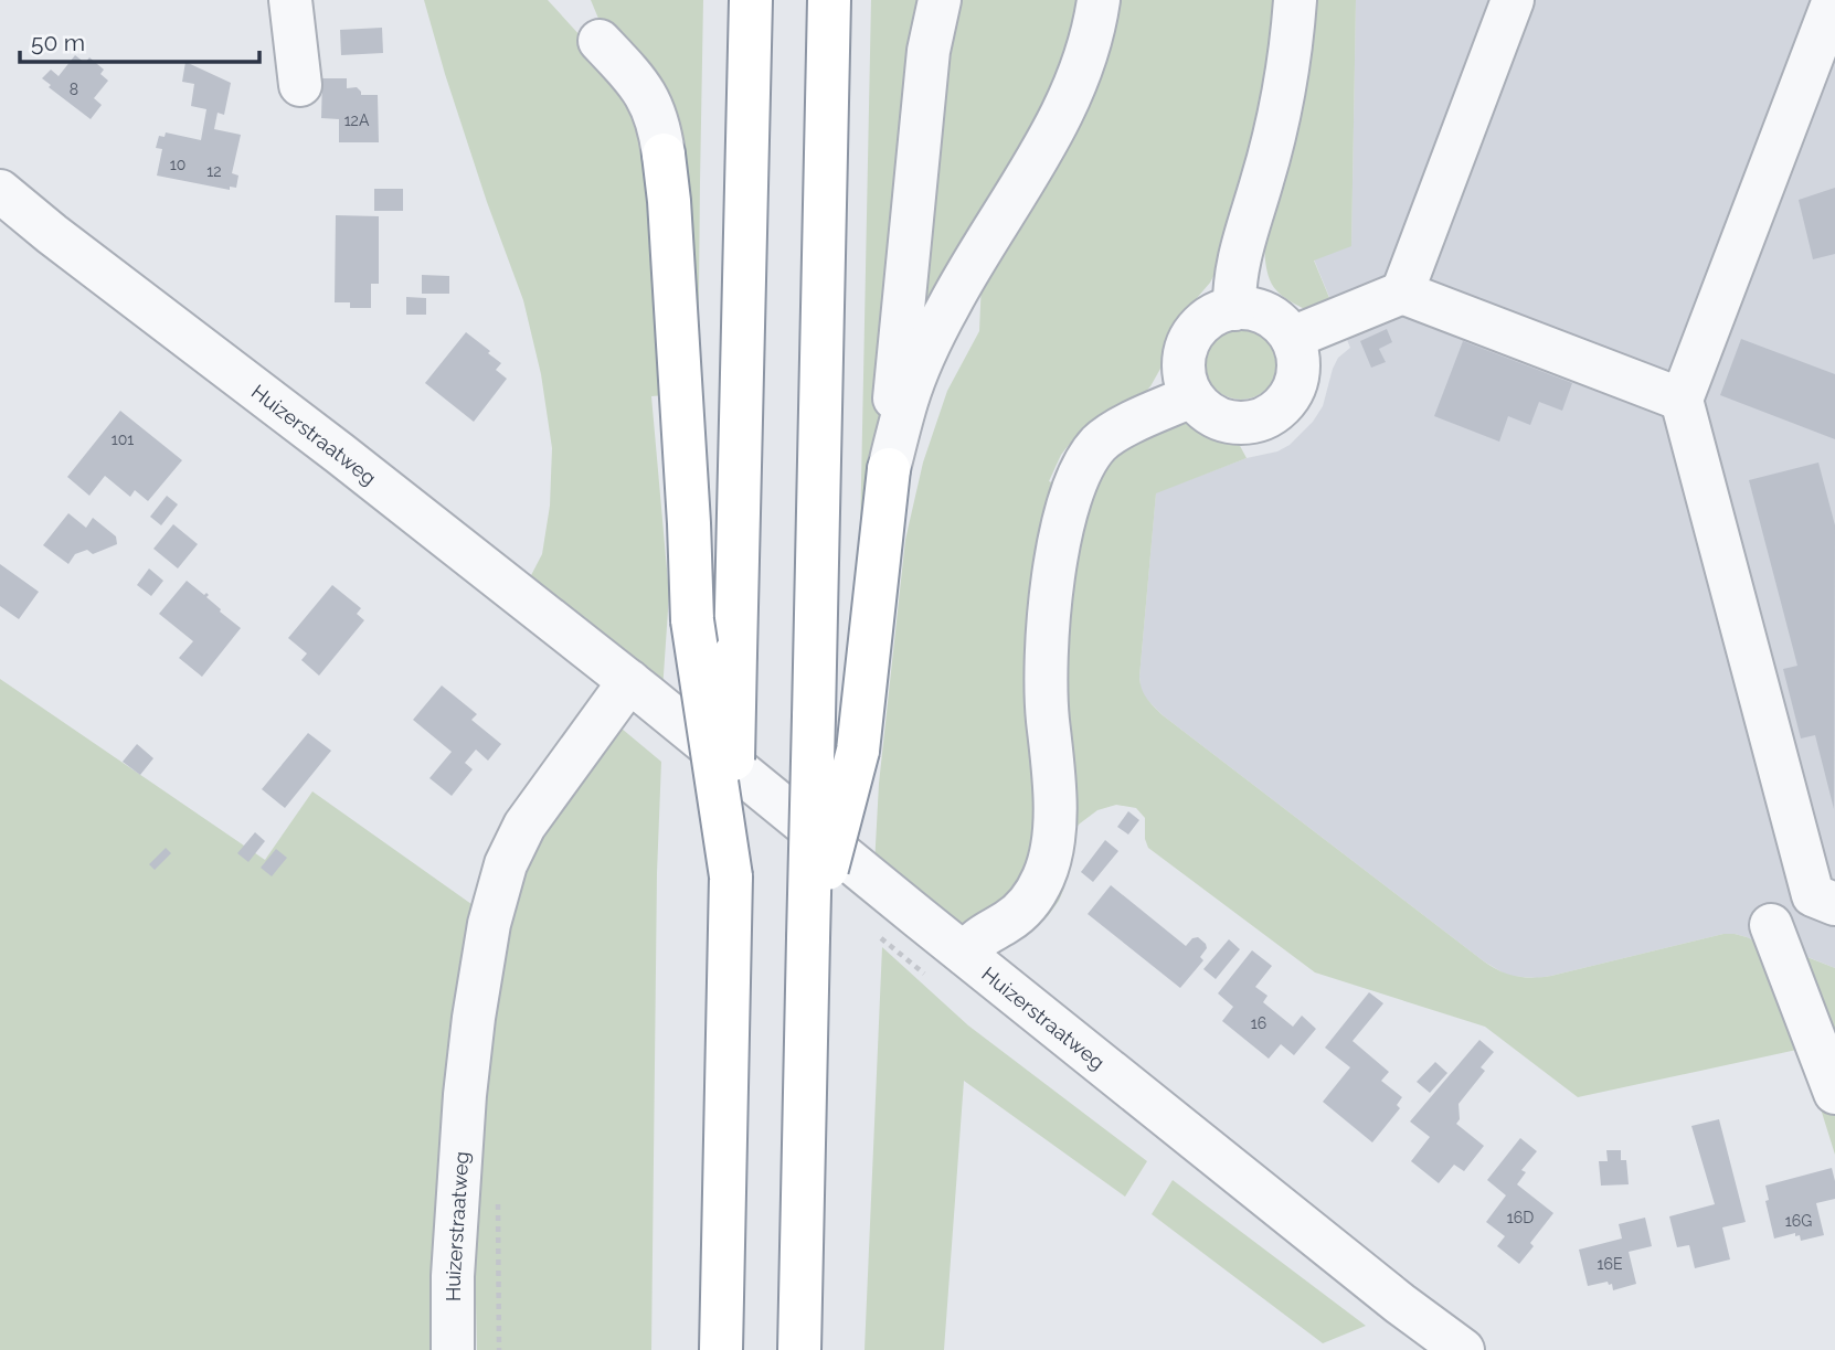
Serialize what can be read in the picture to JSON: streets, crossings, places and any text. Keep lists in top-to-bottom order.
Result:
{
  "streets": {
    "street": ["Huizerstraatweg"]
  },
  "house_numbers": [
    "8",
    "12A",
    "10",
    "12",
    "101",
    "16",
    "16D",
    "16G",
    "16E"
  ],
  "scale_bar": "50 m"
}
